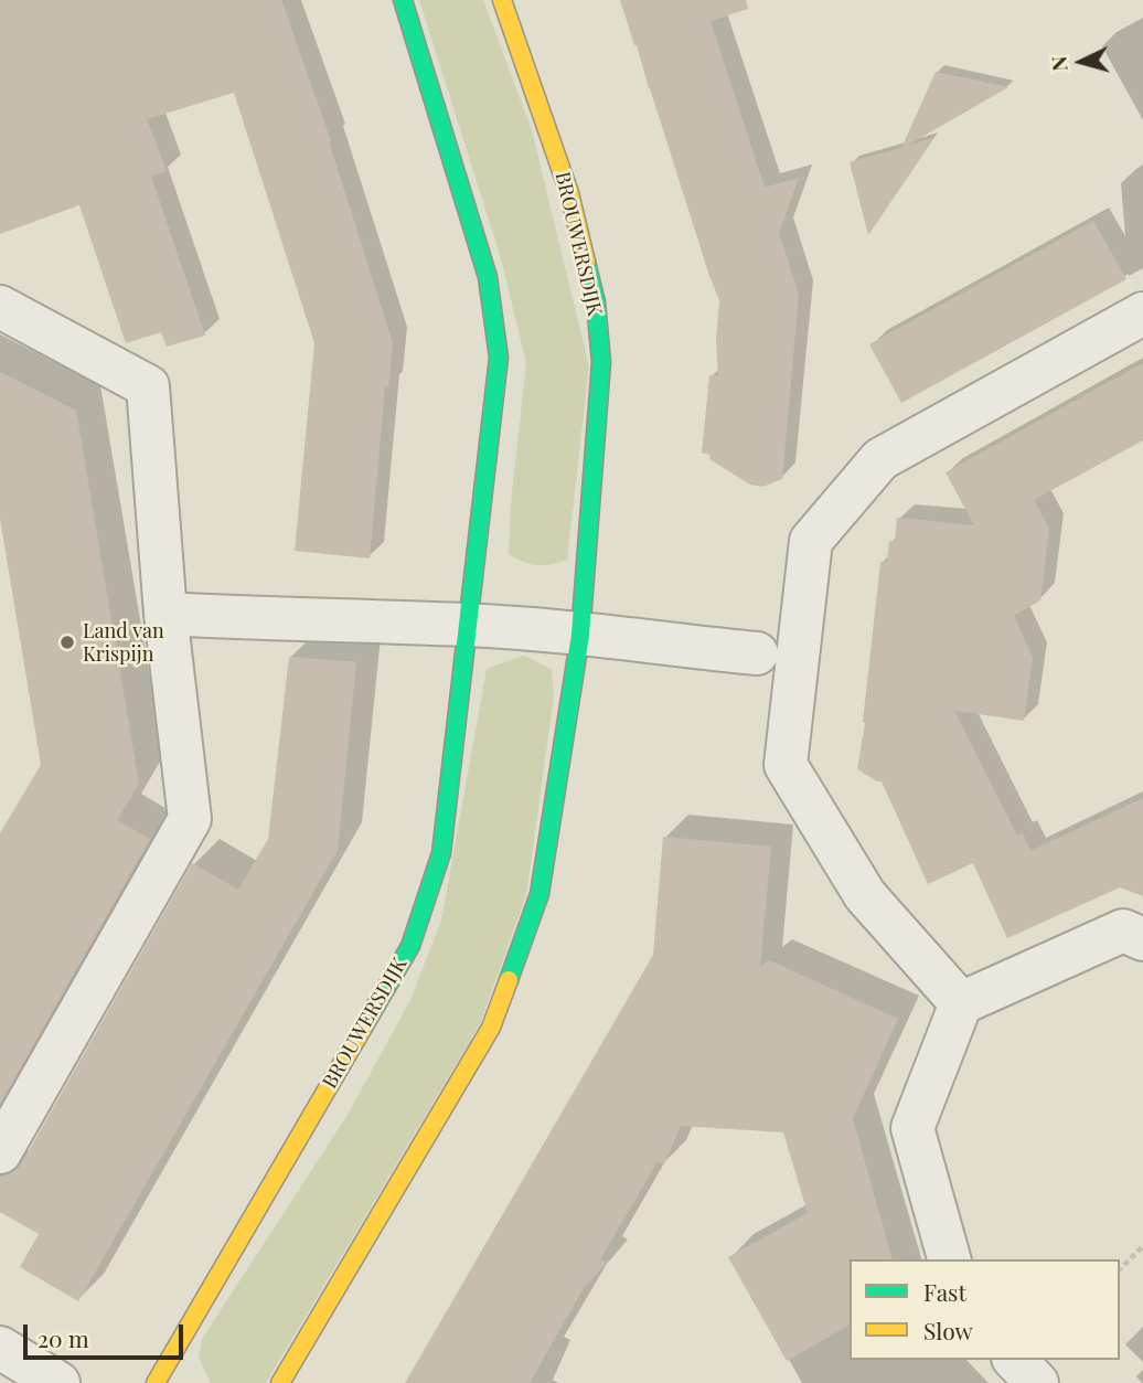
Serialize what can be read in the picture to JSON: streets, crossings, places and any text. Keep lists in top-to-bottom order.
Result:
{
  "streets": {
    "street": ["BROUWERSDIJK"]
  },
  "places": ["Land van Krispijn"],
  "legend": ["Fast", "Slow"],
  "scale_bar": "20 m",
  "north": "left"
}
